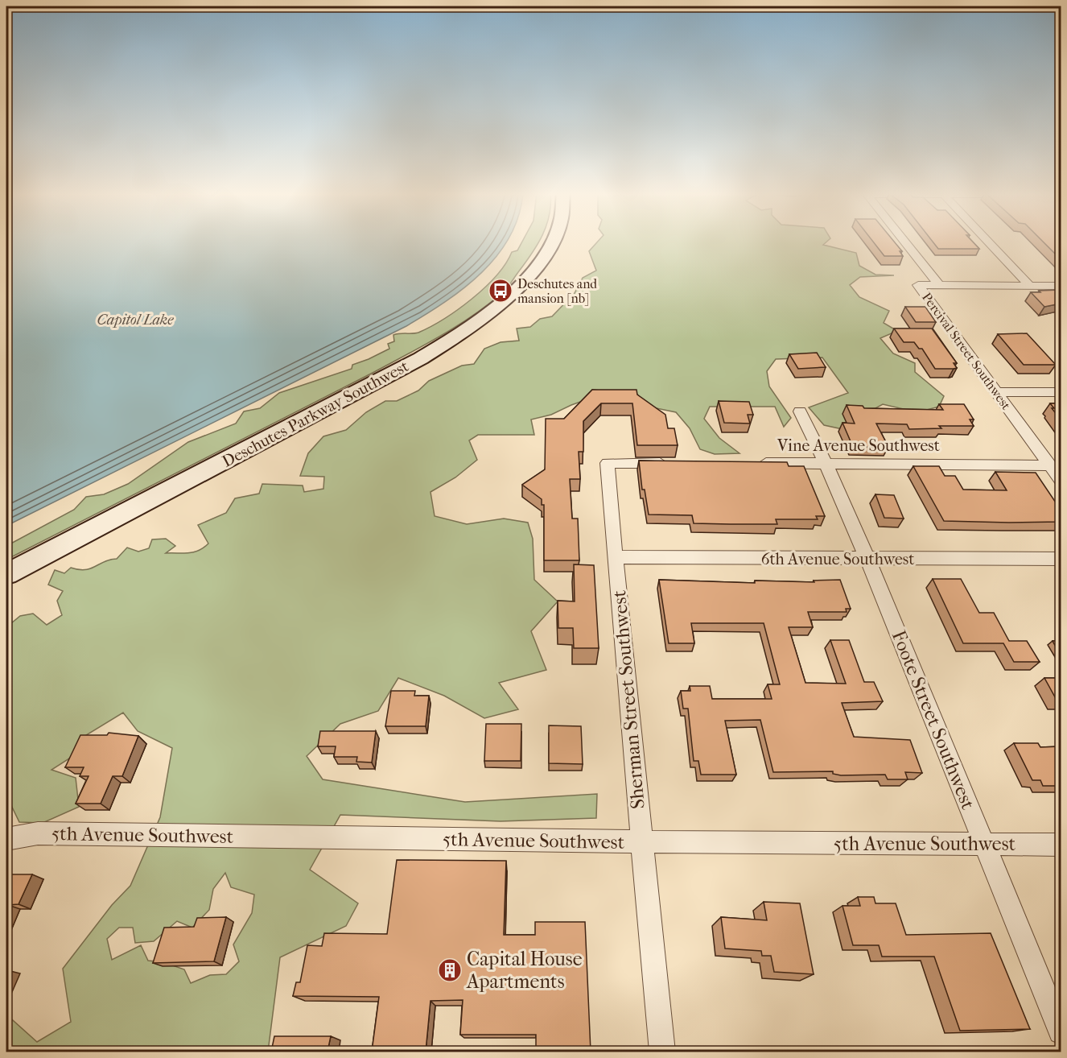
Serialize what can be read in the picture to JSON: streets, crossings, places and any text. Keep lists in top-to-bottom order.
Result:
{
  "streets": {
    "street": [
      "Percival Street Southwest",
      "Deschutes Parkway Southwest",
      "Vine Avenue Southwest",
      "6th Avenue Southwest",
      "Sherman Street Southwest",
      "Foote Street Southwest",
      "5th Avenue Southwest"
    ]
  },
  "crossings": [
    ["Percival Street Southwest", "Vine Avenue Southwest"],
    ["Vine Avenue Southwest", "Foote Street Southwest"],
    ["6th Avenue Southwest", "Sherman Street Southwest"],
    ["6th Avenue Southwest", "Foote Street Southwest"],
    ["Sherman Street Southwest", "5th Avenue Southwest"],
    ["Foote Street Southwest", "5th Avenue Southwest"]
  ],
  "water": ["Capitol Lake"],
  "places": {
    "bus stop": ["Deschutes and mansion [nb]"],
    "building": ["Capital House Apartments"]
  }
}
